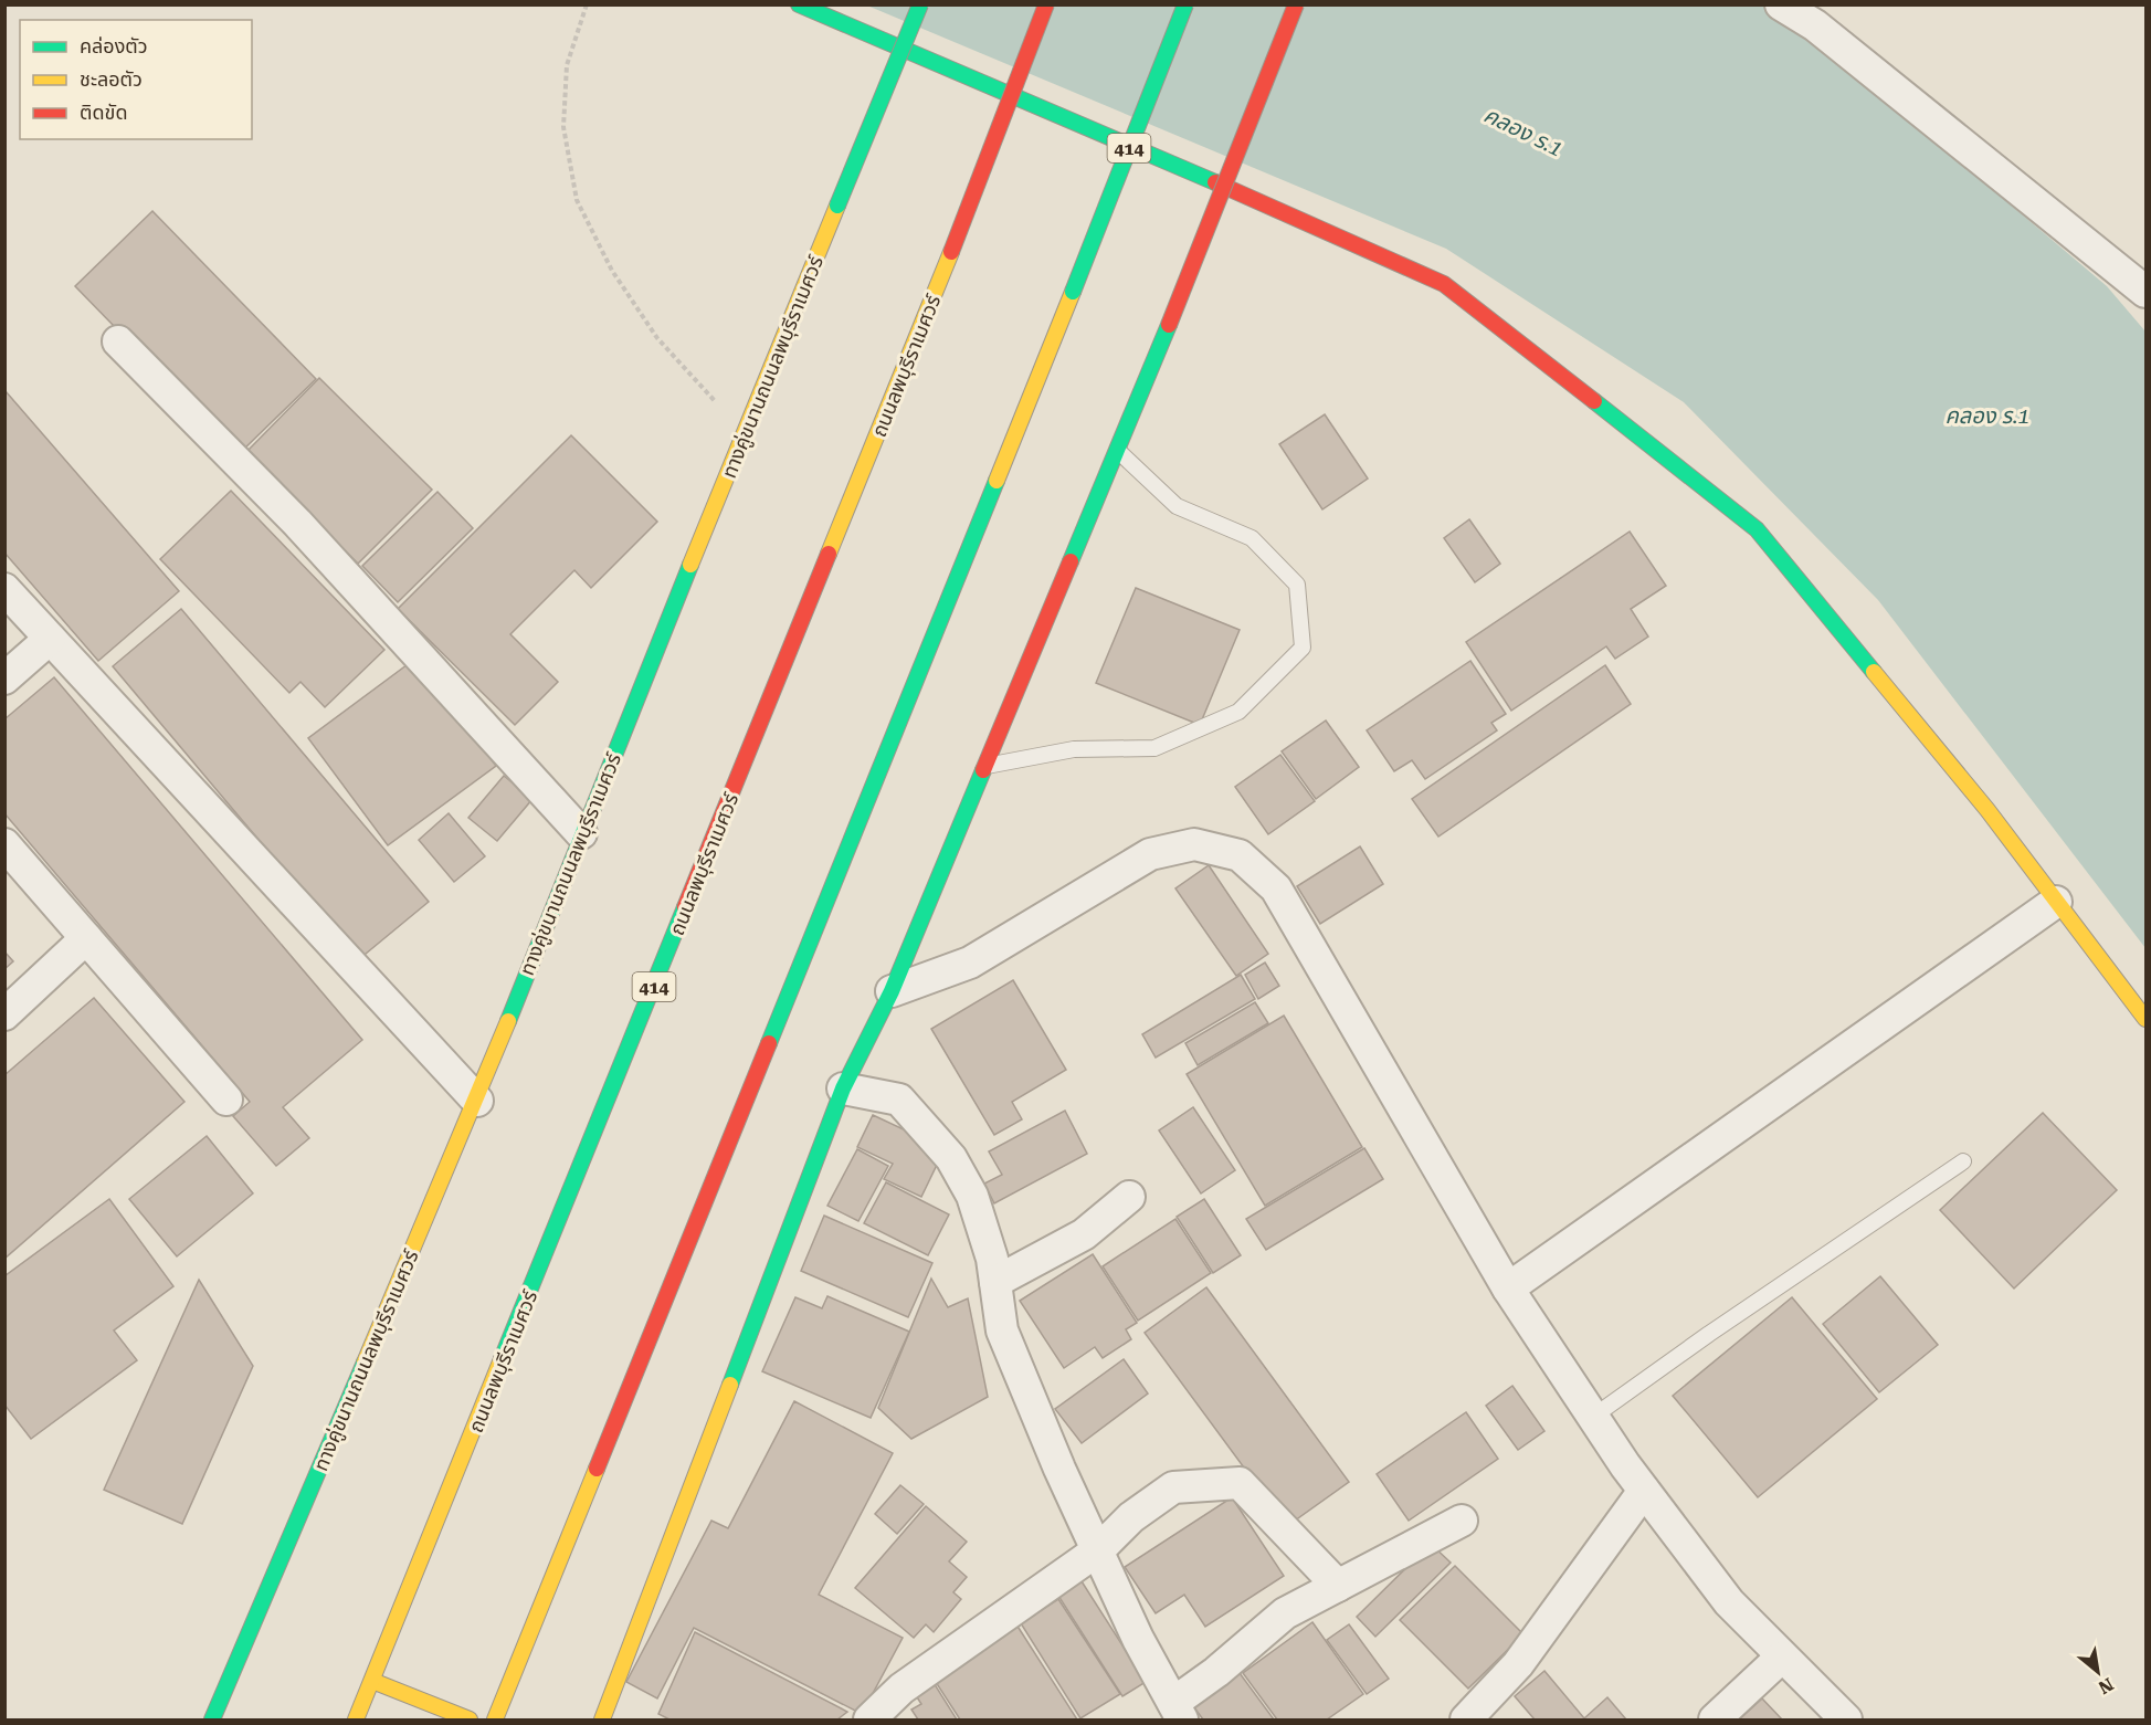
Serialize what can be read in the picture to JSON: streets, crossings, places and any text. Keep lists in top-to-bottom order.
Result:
{
  "streets": {
    "main road": ["414", "ถนนลพบุรีราเมศวร์", "ทางคู่ขนานถนนลพบุรีราเมศวร์"]
  },
  "water": ["คลอง ร.1"],
  "legend": ["คล่องตัว", "ชะลอตัว", "ติดขัด"],
  "north": "bottom right"
}
